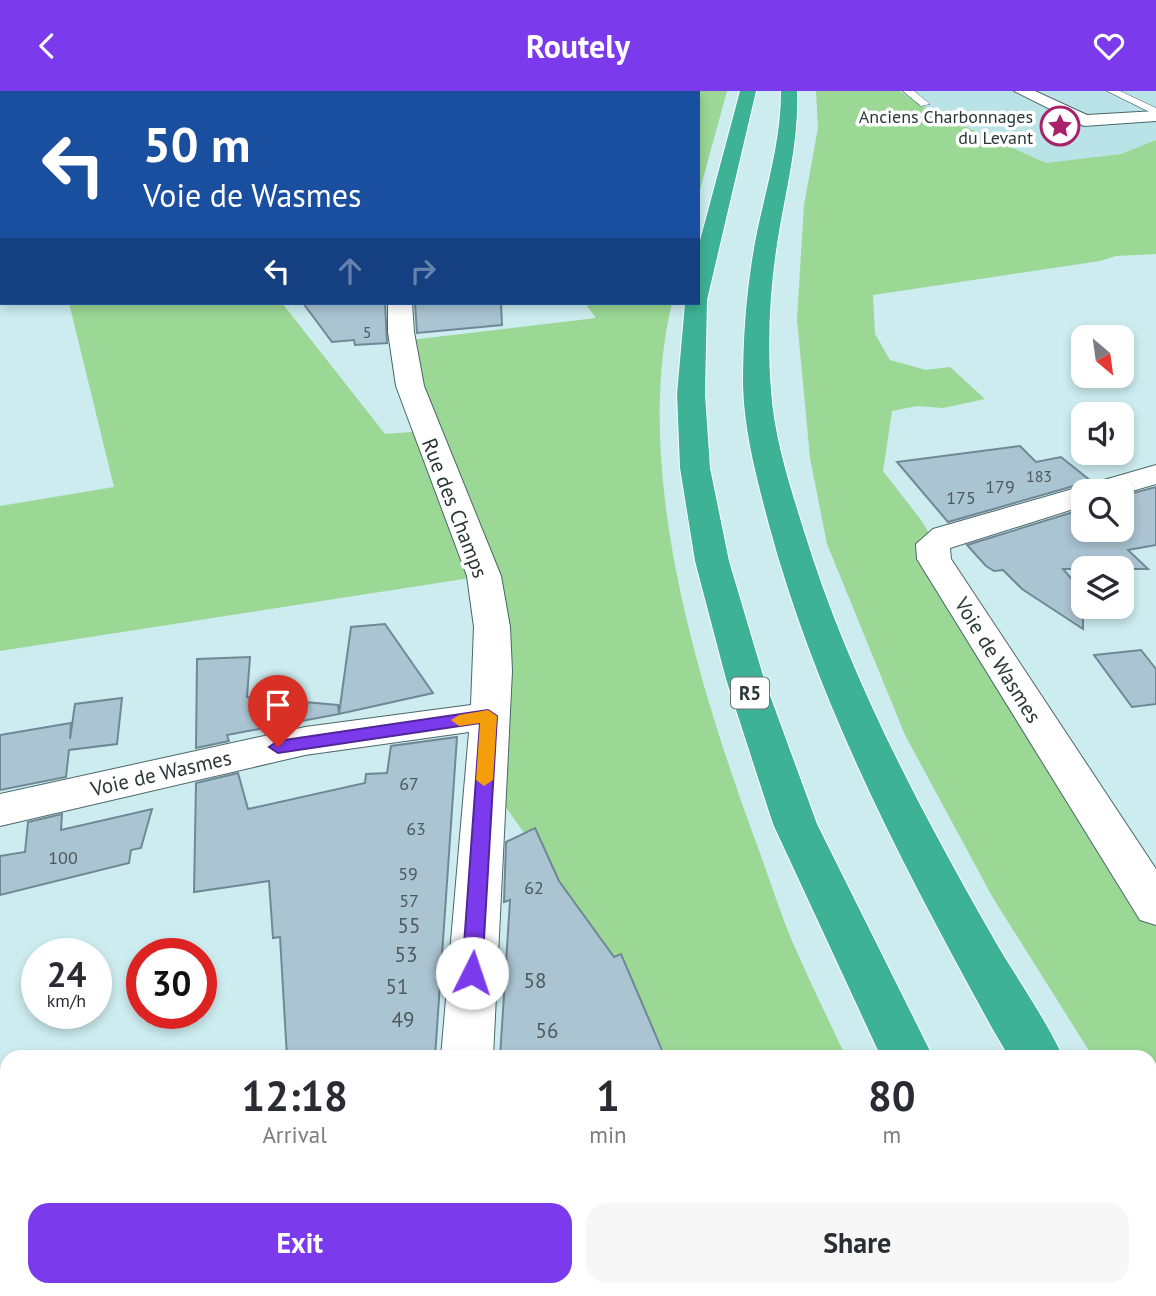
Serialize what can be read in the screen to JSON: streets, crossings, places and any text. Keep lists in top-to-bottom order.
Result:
{
  "streets": {
    "highway": ["R5"],
    "street": ["Rue des Champs", "Voie de Wasmes"]
  },
  "crossings": [
    ["Rue des Champs", "Voie de Wasmes"]
  ],
  "places": {
    "place": ["Anciens Charbonnages du Levant"]
  },
  "house_numbers": [
    "5",
    "183",
    "179",
    "175",
    "67",
    "63",
    "100",
    "59",
    "62",
    "57",
    "55",
    "53",
    "58",
    "51",
    "49",
    "56"
  ],
  "north": "bottom right",
  "page": {
    "header": "Routely",
    "turn": ["50 m", "Voie de Wasmes"],
    "speed": "24 km/h",
    "limit": "30",
    "eta": [
      "12:18",
      "Arrival",
      "1",
      "min",
      "80",
      "m"
    ],
    "buttons": ["Exit", "Share"]
  }
}
